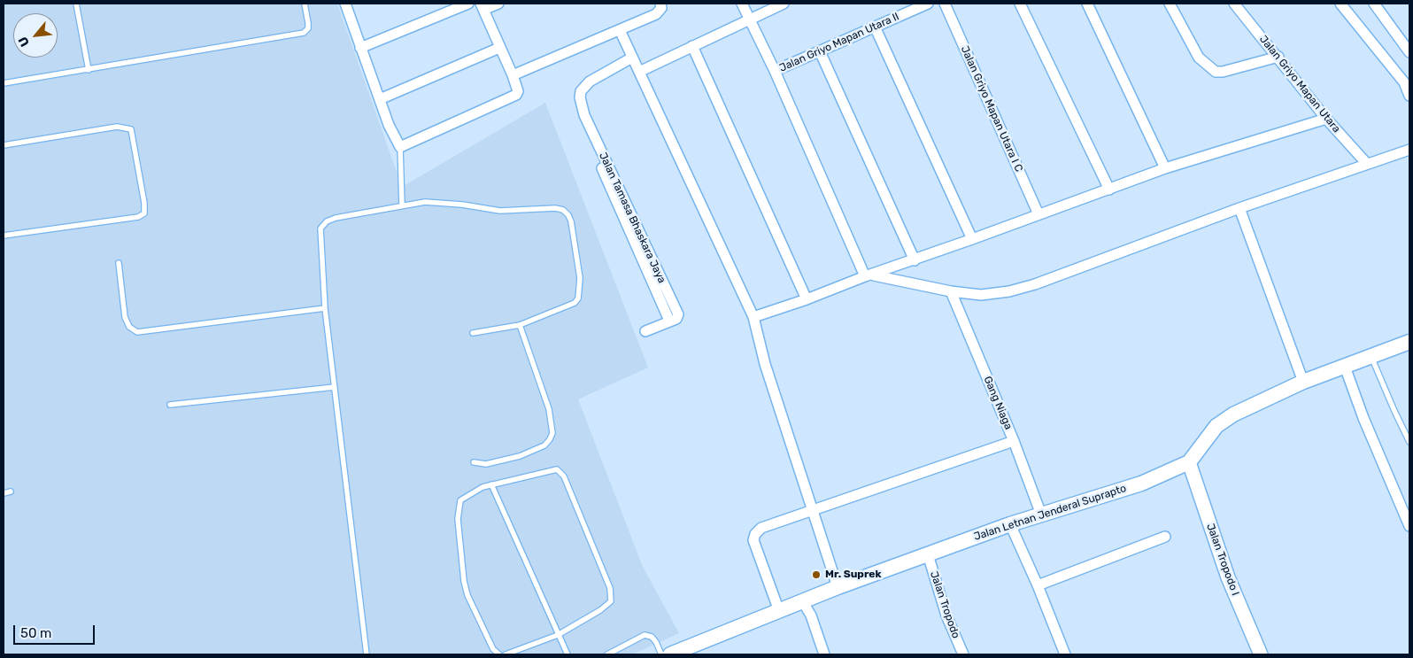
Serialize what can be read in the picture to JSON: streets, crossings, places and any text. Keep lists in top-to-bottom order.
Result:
{
  "streets": {
    "main road": ["Jalan Letnan Jenderal Suprapto"],
    "street": [
      "Jalan Griyo Mapan Utara II",
      "Jalan Griyo Mapan Utara",
      "Jalan Griyo Mapan Utara I C",
      "Jalan Tamasa Bhaskara Jaya",
      "Gang Niaga",
      "Jalan Tropodo I",
      "Jalan Tropodo"
    ]
  },
  "crossings": [
    ["Gang Niaga", "Jalan Letnan Jenderal Suprapto"],
    ["Jalan Letnan Jenderal Suprapto", "Jalan Tropodo I"],
    ["Jalan Letnan Jenderal Suprapto", "Jalan Tropodo"]
  ],
  "places": ["Mr. Suprek"],
  "scale_bar": "50 m",
  "north": "bottom left"
}
